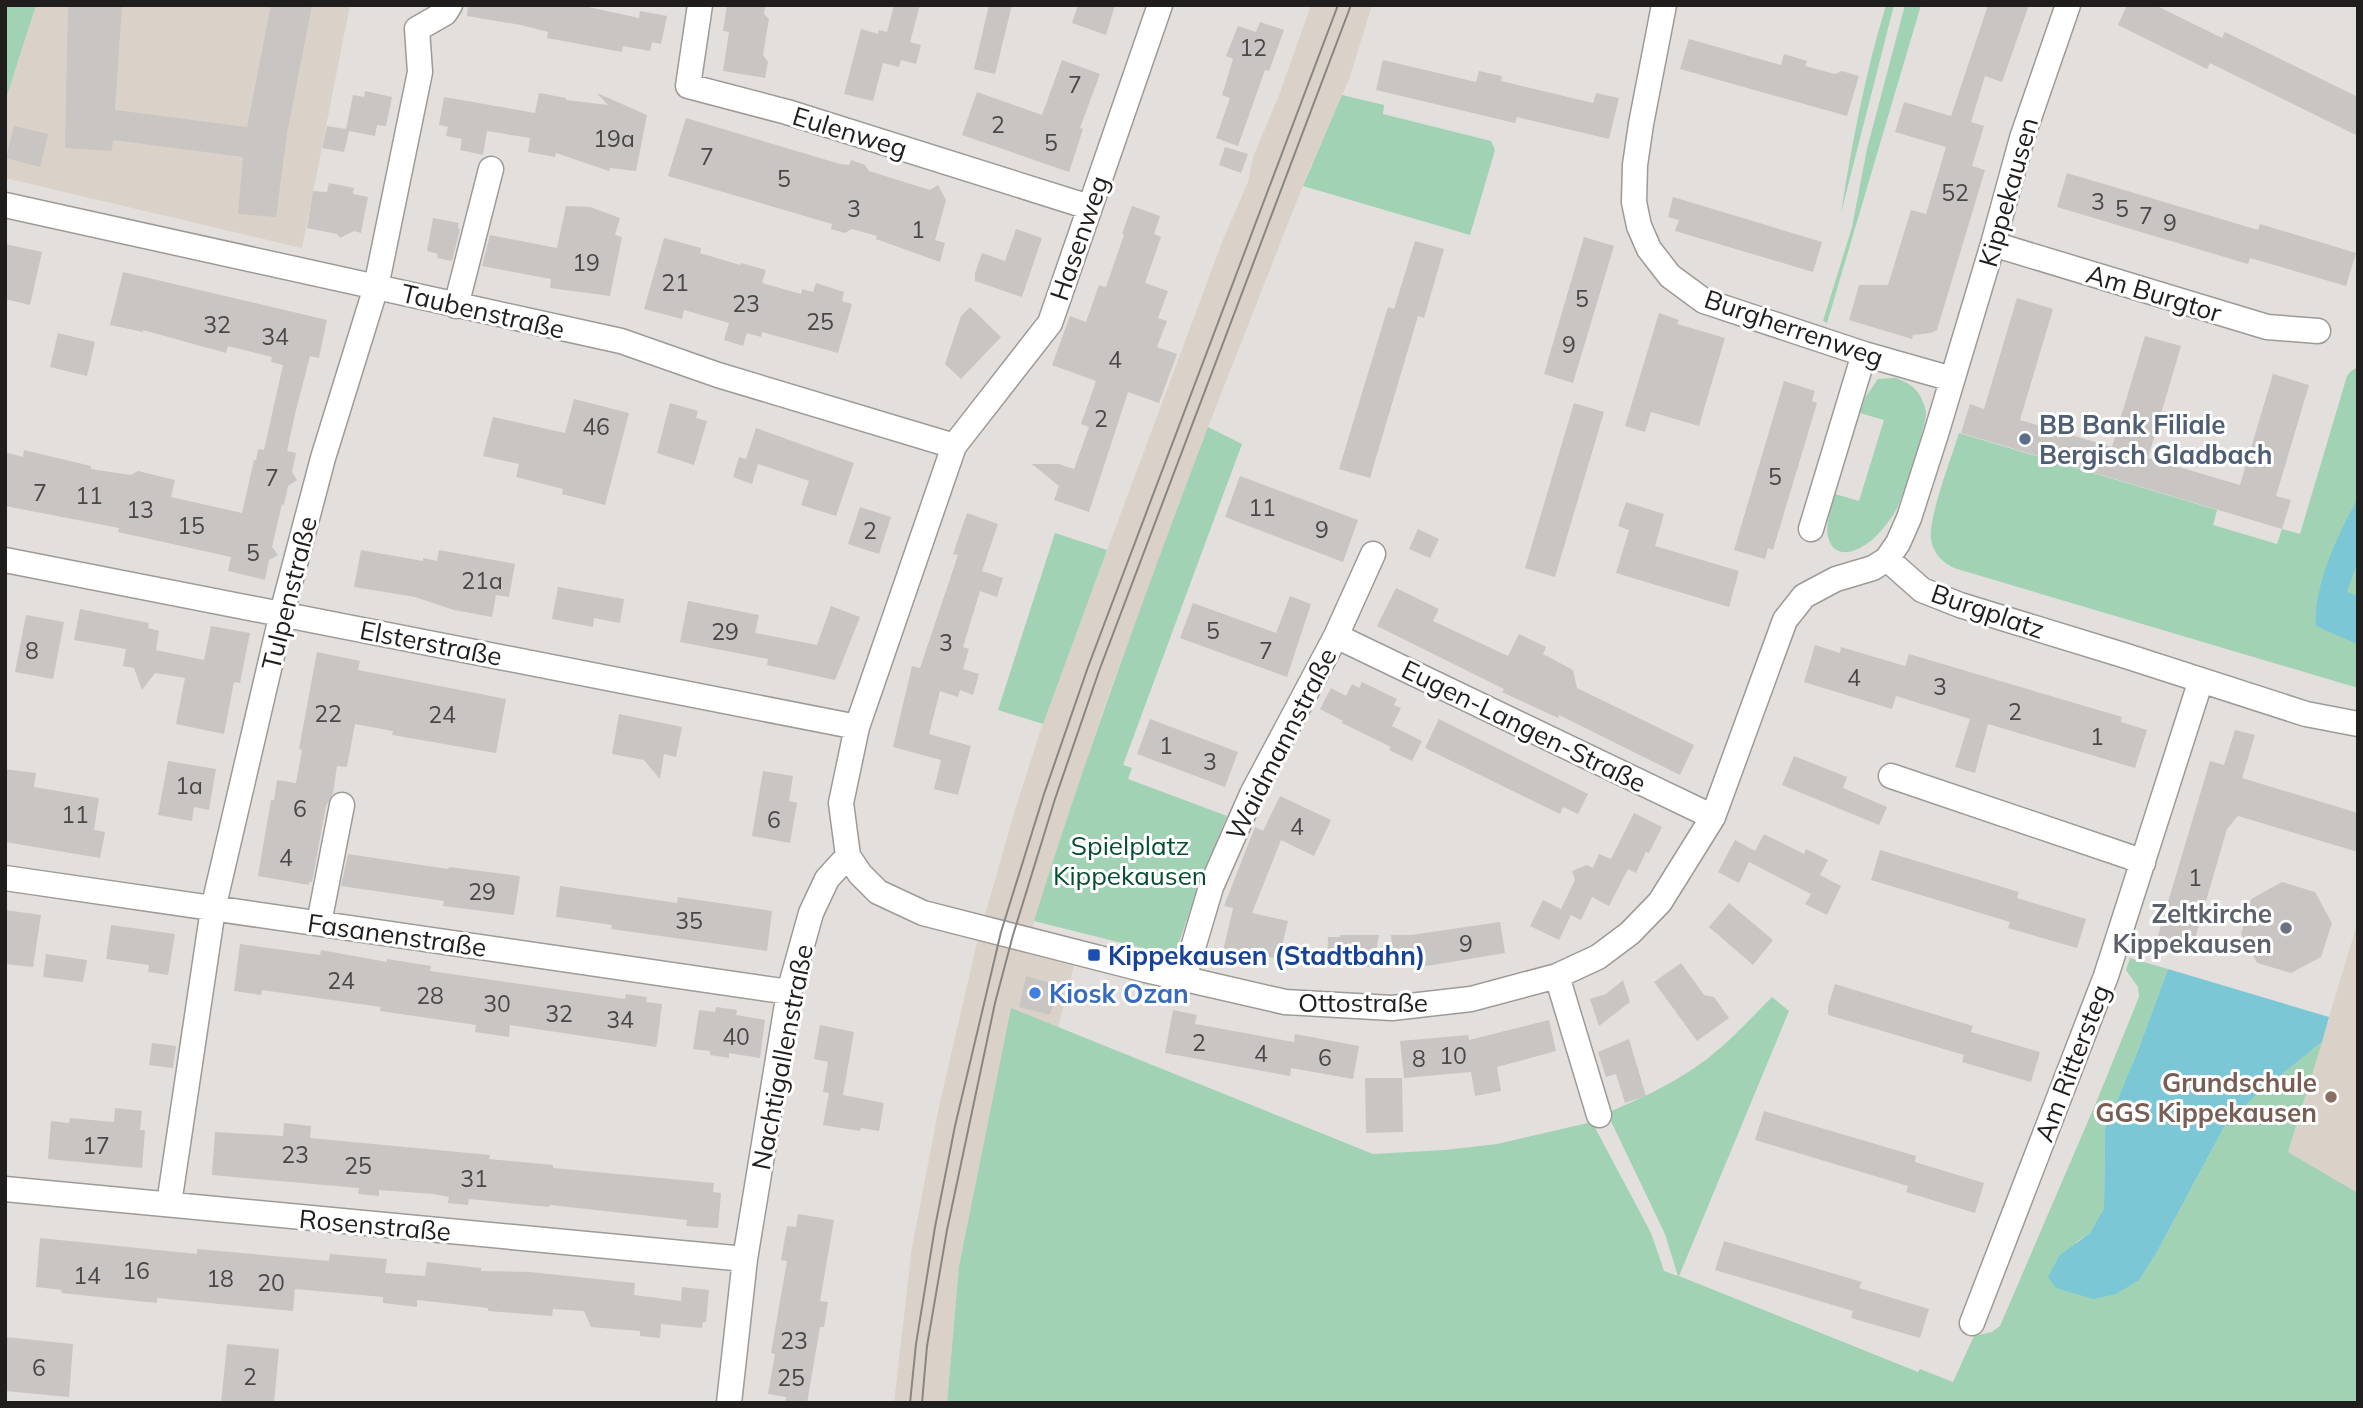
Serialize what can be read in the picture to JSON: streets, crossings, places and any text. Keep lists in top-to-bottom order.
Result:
{
  "streets": {
    "street": [
      "Eulenweg",
      "Kippekausen",
      "Hasenweg",
      "Am Burgtor",
      "Taubenstraße",
      "Burgherrenweg",
      "Tulpenstraße",
      "Burgplatz",
      "Elsterstraße",
      "Eugen-Langen-Straße",
      "Waidmannstraße",
      "Fasanenstraße",
      "Ottostraße",
      "Nachtigallenstraße",
      "Am Rittersteg",
      "Rosenstraße"
    ]
  },
  "crossings": [
    ["Eulenweg", "Hasenweg"],
    ["Kippekausen", "Am Burgtor"],
    ["Kippekausen", "Burgherrenweg"],
    ["Hasenweg", "Taubenstraße"],
    ["Taubenstraße", "Tulpenstraße"],
    ["Tulpenstraße", "Elsterstraße"],
    ["Tulpenstraße", "Fasanenstraße"],
    ["Tulpenstraße", "Rosenstraße"],
    ["Burgplatz", "Ottostraße"],
    ["Burgplatz", "Am Rittersteg"],
    ["Eugen-Langen-Straße", "Waidmannstraße"],
    ["Eugen-Langen-Straße", "Ottostraße"],
    ["Waidmannstraße", "Ottostraße"],
    ["Fasanenstraße", "Nachtigallenstraße"],
    ["Ottostraße", "Nachtigallenstraße"],
    ["Nachtigallenstraße", "Rosenstraße"]
  ],
  "parks": ["Spielplatz Kippekausen"],
  "places": {
    "other": [
      "BB Bank Filiale Bergisch Gladbach",
      "Zeltkirche Kippekausen",
      "Kiosk Ozan",
      "Grundschule GGS Kippekausen"
    ],
    "transit": ["Kippekausen (Stadtbahn)"]
  },
  "house_numbers": [
    "12",
    "7",
    "2",
    "19a",
    "5",
    "7",
    "5",
    "52",
    "3",
    "3",
    "5",
    "7",
    "9",
    "1",
    "19",
    "21",
    "5",
    "23",
    "25",
    "32",
    "34",
    "9",
    "4",
    "2",
    "46",
    "5",
    "7",
    "7",
    "11",
    "11",
    "13",
    "15",
    "9",
    "2",
    "5",
    "21a",
    "5",
    "29",
    "3",
    "8",
    "7",
    "4",
    "3",
    "2",
    "22",
    "24",
    "1",
    "1",
    "3",
    "1a",
    "6",
    "11",
    "6",
    "4",
    "4",
    "1",
    "29",
    "35",
    "9",
    "24",
    "28",
    "30",
    "32",
    "34",
    "40",
    "2",
    "4",
    "10",
    "6",
    "8",
    "17",
    "23",
    "25",
    "31",
    "16",
    "14",
    "18",
    "20",
    "23",
    "6",
    "2",
    "25"
  ]
}
